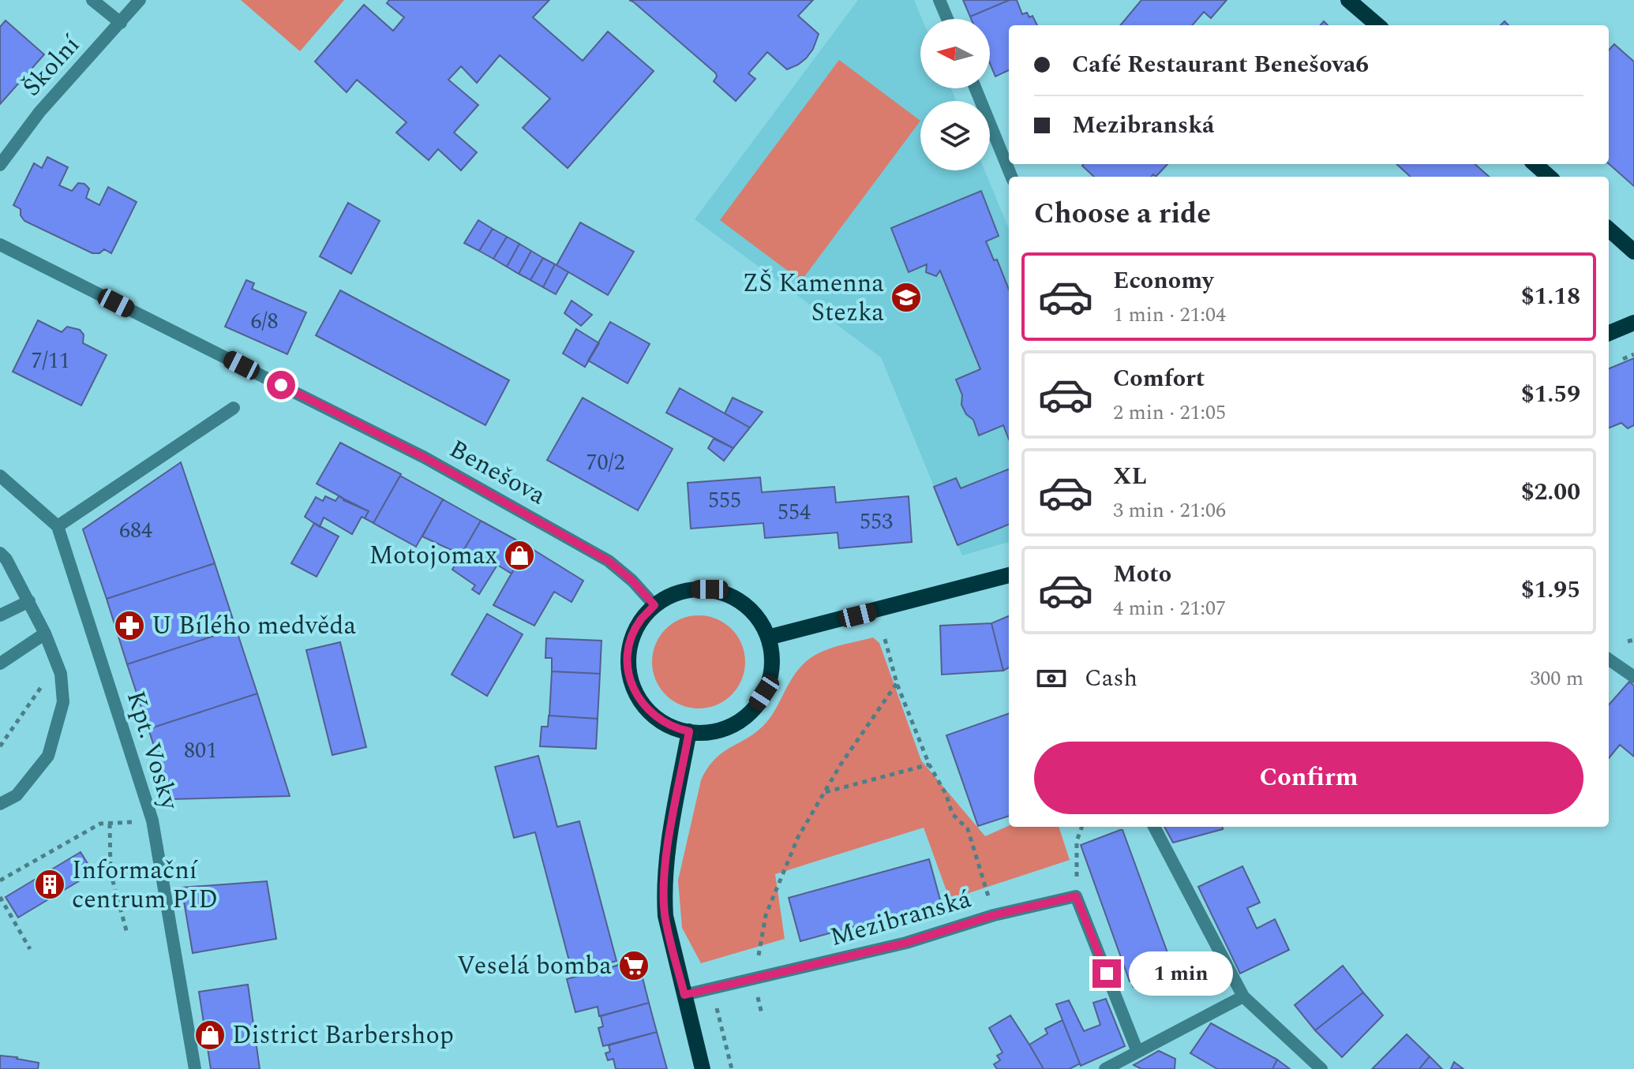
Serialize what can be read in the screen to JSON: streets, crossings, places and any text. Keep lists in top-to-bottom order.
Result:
{
  "streets": {
    "street": [
      "Školní",
      "Benešova",
      "Kpt. Vosky",
      "Mezibranská"
    ]
  },
  "places": {
    "school or university": ["ZŠ Kamenna Stezka"],
    "shop": ["Motojomax", "District Barbershop"],
    "pharmacy": ["U Bílého medvěda"],
    "building": ["Informační centrum PID"],
    "supermarket": ["Veselá bomba"]
  },
  "house_numbers": [
    "6/8",
    "7/11",
    "70/2",
    "555",
    "554",
    "553",
    "684",
    "801"
  ],
  "north": "left",
  "page": {
    "banner": ["Café Restaurant Benešova6", "Mezibranská"],
    "heading": "Choose a ride",
    "list": [
      {
        "name": "Economy",
        "note": "1 min · 21:04",
        "value": "$1.18"
      },
      {
        "name": "Comfort",
        "note": "2 min · 21:05",
        "value": "$1.59"
      },
      {
        "name": "XL",
        "note": "3 min · 21:06",
        "value": "$2.00"
      },
      {
        "name": "Moto",
        "note": "4 min · 21:07",
        "value": "$1.95"
      }
    ],
    "pay": ["Cash", "300 m"],
    "buttons": "Confirm",
    "bubble": "1 min"
  }
}
